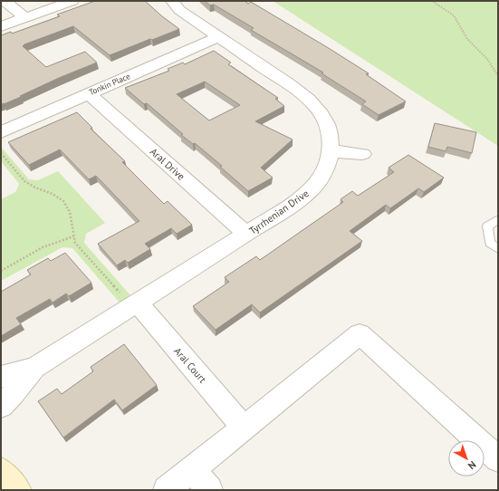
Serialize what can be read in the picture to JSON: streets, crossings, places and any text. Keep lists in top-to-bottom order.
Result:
{
  "streets": {
    "street": [
      "Tonkin Place",
      "Aral Drive",
      "Tyrrhenian Drive",
      "Aral Court"
    ]
  },
  "crossings": [
    ["Tonkin Place", "Aral Drive"],
    ["Tonkin Place", "Tyrrhenian Drive"],
    ["Aral Drive", "Tyrrhenian Drive"],
    ["Tyrrhenian Drive", "Aral Court"]
  ],
  "north": "bottom right"
}
